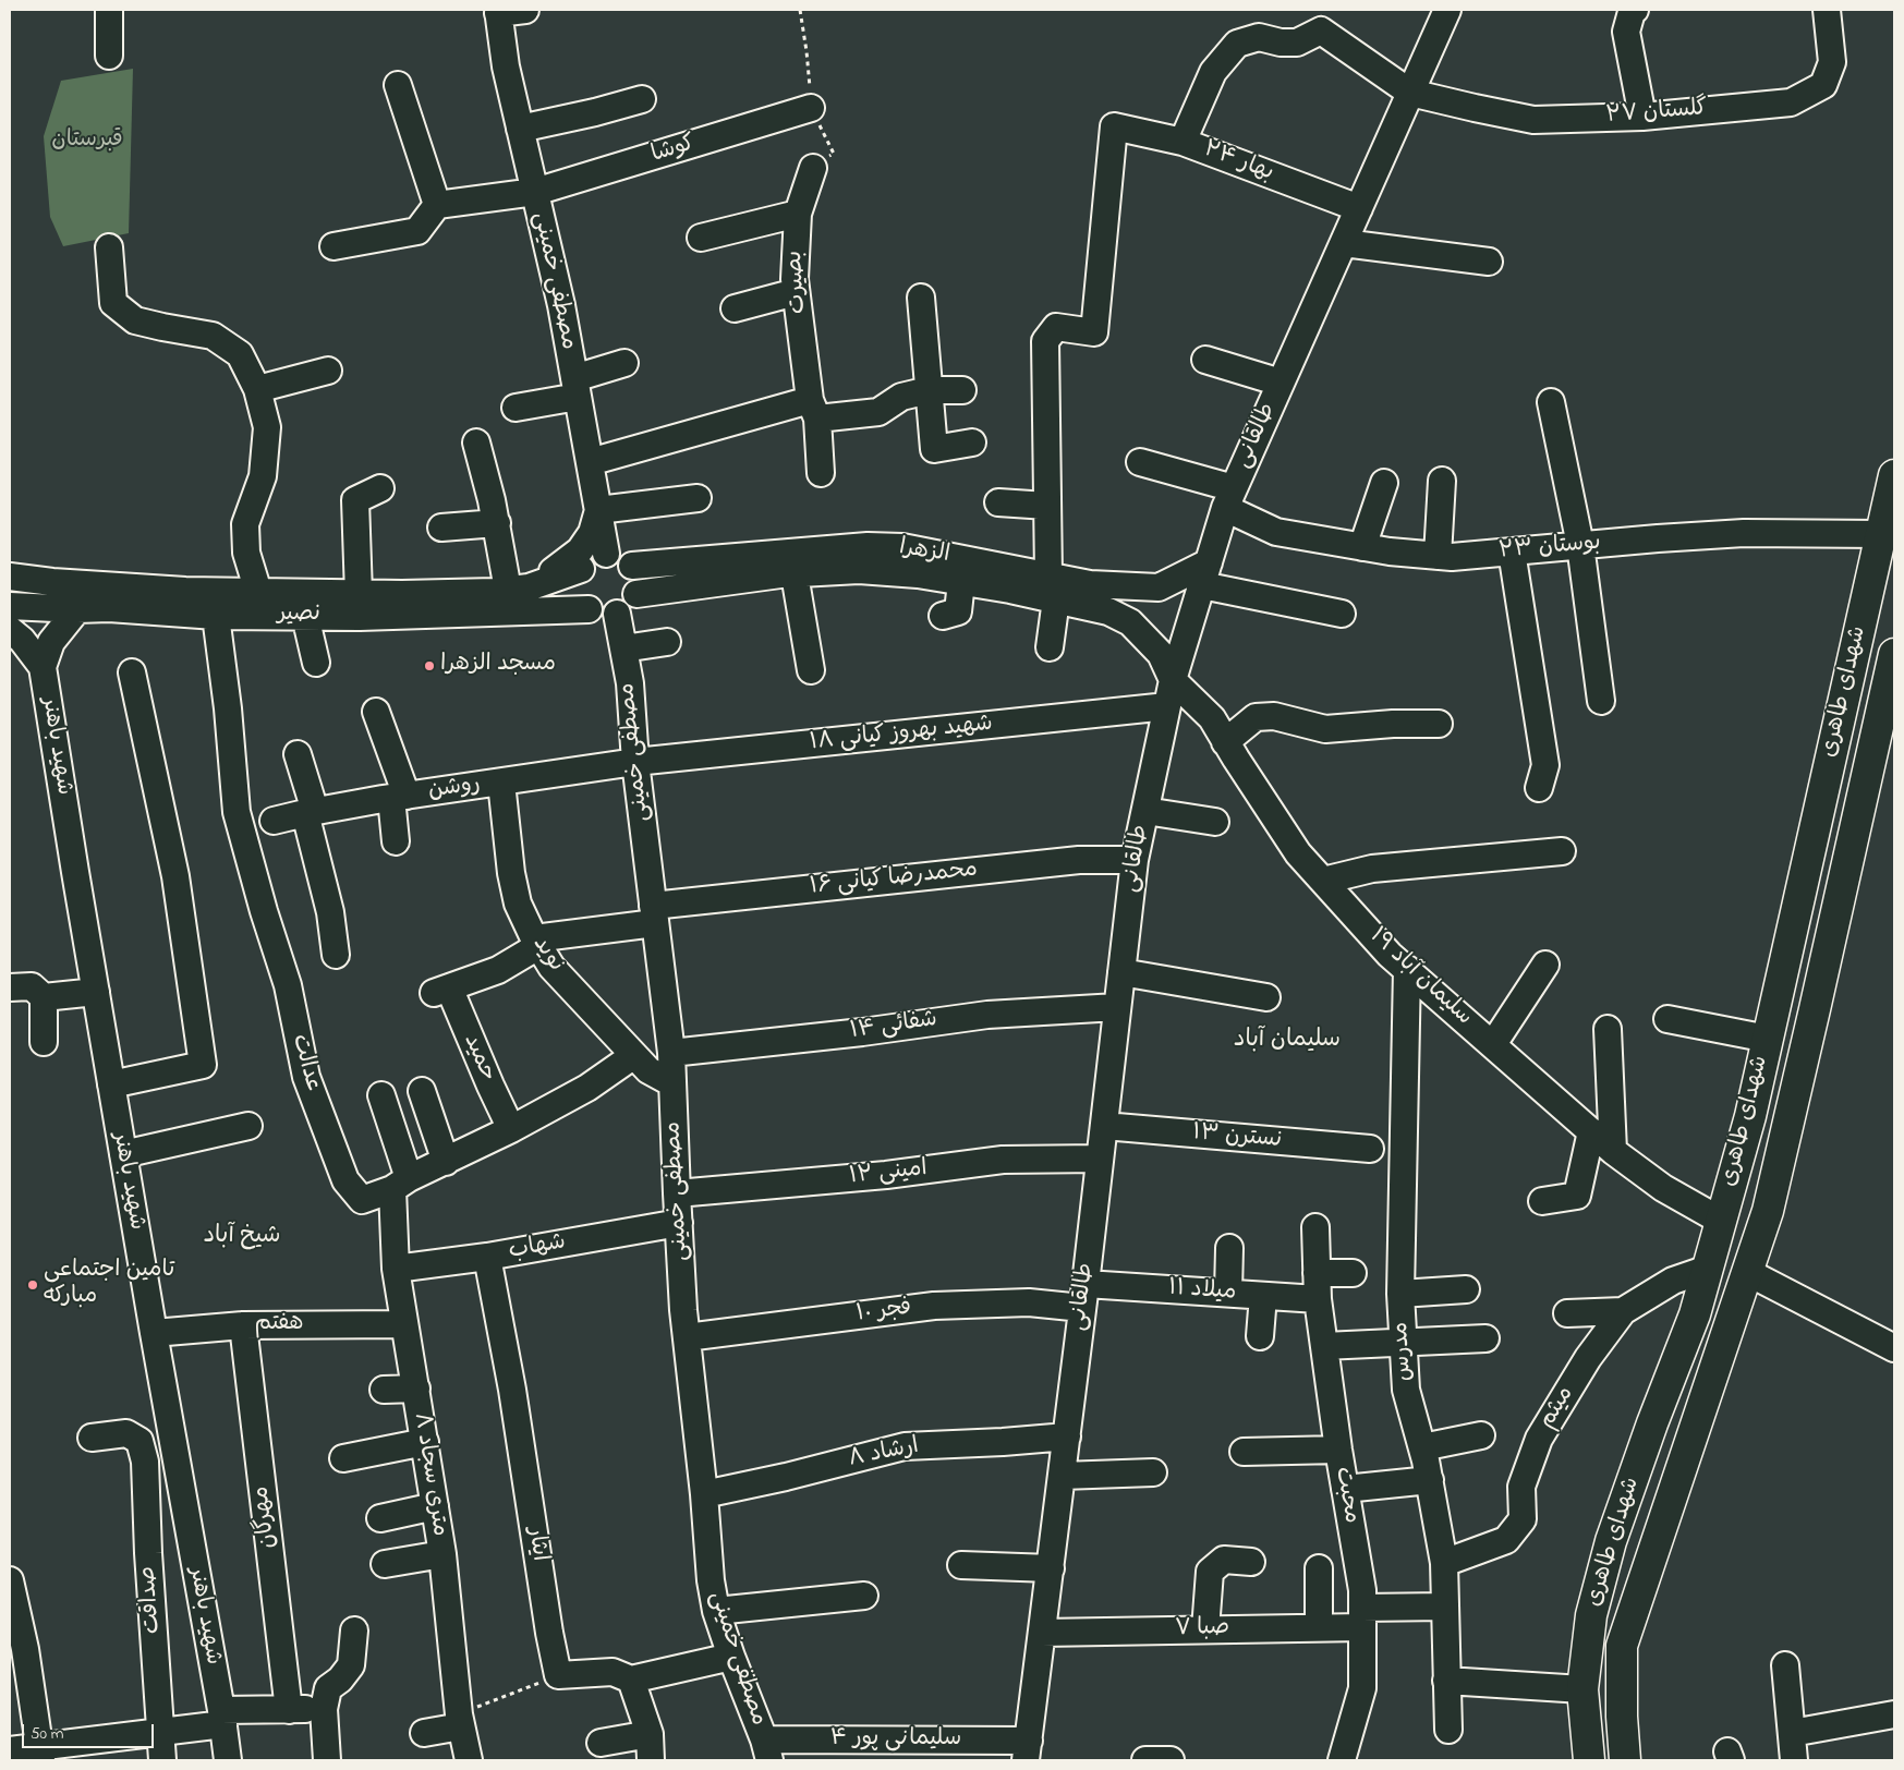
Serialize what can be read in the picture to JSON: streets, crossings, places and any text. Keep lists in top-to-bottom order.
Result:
{
  "streets": {
    "main road": ["شهدای طاهری"],
    "street": [
      "گلستان ۲۷",
      "کوشا",
      "بهار ۲۴",
      "مصطفی خمینی",
      "بصیرت",
      "طالقانی",
      "بوستان ۲۳",
      "الزهرا",
      "نصیر",
      "شهید بهروز کیانی ۱۸",
      "شهید باهنر",
      "روشن",
      "محمدرضا کیانی ۱۶",
      "نوید",
      "سلیمان آباد ۱۹",
      "شفائی ۱۴",
      "حمید",
      "عدالت",
      "نسترن ۱۳",
      "امینی ۱۲",
      "شهاب",
      "میلاد ۱۱",
      "فجر ۱۰",
      "هفتم",
      "مدرس",
      "میثم",
      "ارشاد ۸",
      "۸ متری سجاد",
      "محبت",
      "مهرگان",
      "ایثار",
      "صداقت",
      "صبا ۷",
      "سلیمانی پور ۴"
    ]
  },
  "crossings": [
    ["گلستان ۲۷", "طالقانی"],
    ["کوشا", "مصطفی خمینی"],
    ["بهار ۲۴", "طالقانی"],
    ["مصطفی خمینی", "الزهرا"],
    ["مصطفی خمینی", "نصیر"],
    ["مصطفی خمینی", "شهید بهروز کیانی ۱۸"],
    ["مصطفی خمینی", "روشن"],
    ["مصطفی خمینی", "محمدرضا کیانی ۱۶"],
    ["مصطفی خمینی", "نوید"],
    ["مصطفی خمینی", "شفائی ۱۴"],
    ["مصطفی خمینی", "امینی ۱۲"],
    ["مصطفی خمینی", "شهاب"],
    ["مصطفی خمینی", "فجر ۱۰"],
    ["مصطفی خمینی", "ارشاد ۸"],
    ["مصطفی خمینی", "سلیمانی پور ۴"],
    ["طالقانی", "بوستان ۲۳"],
    ["طالقانی", "الزهرا"],
    ["طالقانی", "شهید بهروز کیانی ۱۸"],
    ["طالقانی", "محمدرضا کیانی ۱۶"],
    ["طالقانی", "سلیمان آباد ۱۹"],
    ["طالقانی", "شفائی ۱۴"],
    ["طالقانی", "نسترن ۱۳"],
    ["طالقانی", "امینی ۱۲"],
    ["طالقانی", "میلاد ۱۱"],
    ["طالقانی", "فجر ۱۰"],
    ["طالقانی", "ارشاد ۸"],
    ["طالقانی", "صبا ۷"],
    ["طالقانی", "سلیمانی پور ۴"],
    ["بوستان ۲۳", "شهدای طاهری"],
    ["الزهرا", "نصیر"],
    ["الزهرا", "سلیمان آباد ۱۹"],
    ["نصیر", "عدالت"],
    ["شهدای طاهری", "سلیمان آباد ۱۹"],
    ["شهدای طاهری", "میثم"],
    ["شهید بهروز کیانی ۱۸", "روشن"],
    ["شهید باهنر", "هفتم"],
    ["روشن", "نوید"],
    ["محمدرضا کیانی ۱۶", "نوید"],
    ["محمدرضا کیانی ۱۶", "حمید"],
    ["نوید", "حمید"],
    ["نوید", "عدالت"],
    ["سلیمان آباد ۱۹", "مدرس"],
    ["حمید", "عدالت"],
    ["عدالت", "۸ متری سجاد"],
    ["شهاب", "۸ متری سجاد"],
    ["شهاب", "ایثار"],
    ["میلاد ۱۱", "فجر ۱۰"],
    ["میلاد ۱۱", "محبت"],
    ["هفتم", "۸ متری سجاد"],
    ["هفتم", "مهرگان"],
    ["مدرس", "میثم"],
    ["مدرس", "صبا ۷"],
    ["محبت", "صبا ۷"]
  ],
  "districts": ["سلیمان آباد", "شیخ آباد"],
  "parks": ["قبرستان"],
  "places": ["مسجد الزهرا", "تامین اجتماعی مبارکه"],
  "scale_bar": "50 m"
}
